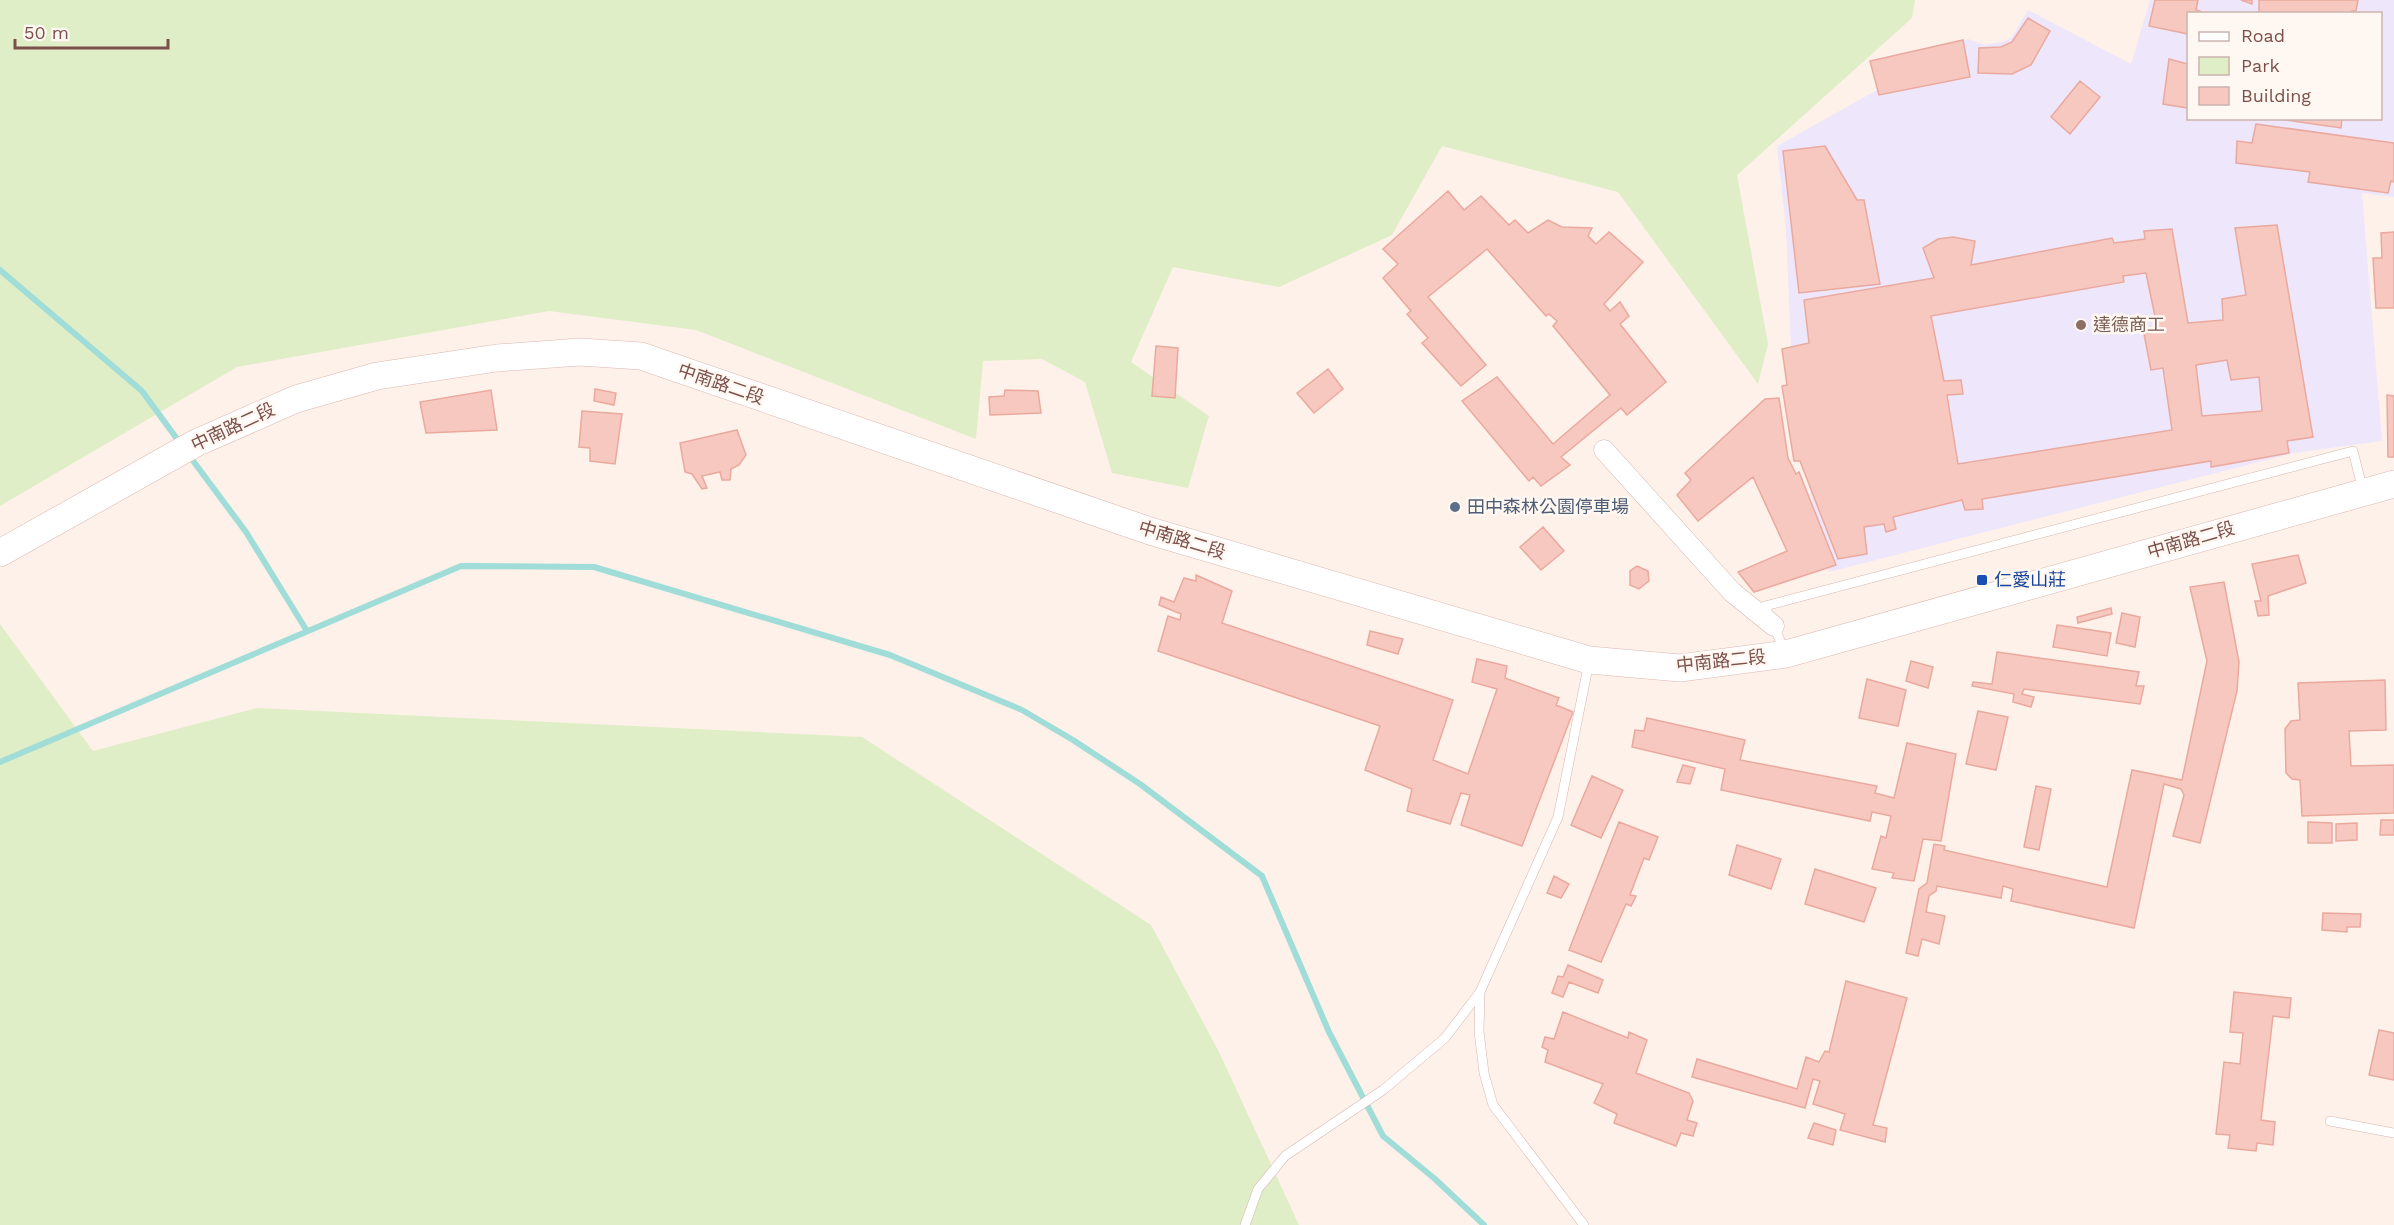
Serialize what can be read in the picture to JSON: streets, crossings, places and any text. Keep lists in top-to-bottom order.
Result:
{
  "streets": {
    "main road": ["中南路二段"]
  },
  "places": {
    "other": ["達德商工", "田中森林公園停車場"],
    "transit": ["仁愛山莊"]
  },
  "legend": ["Road", "Park", "Building"],
  "scale_bar": "50 m"
}
